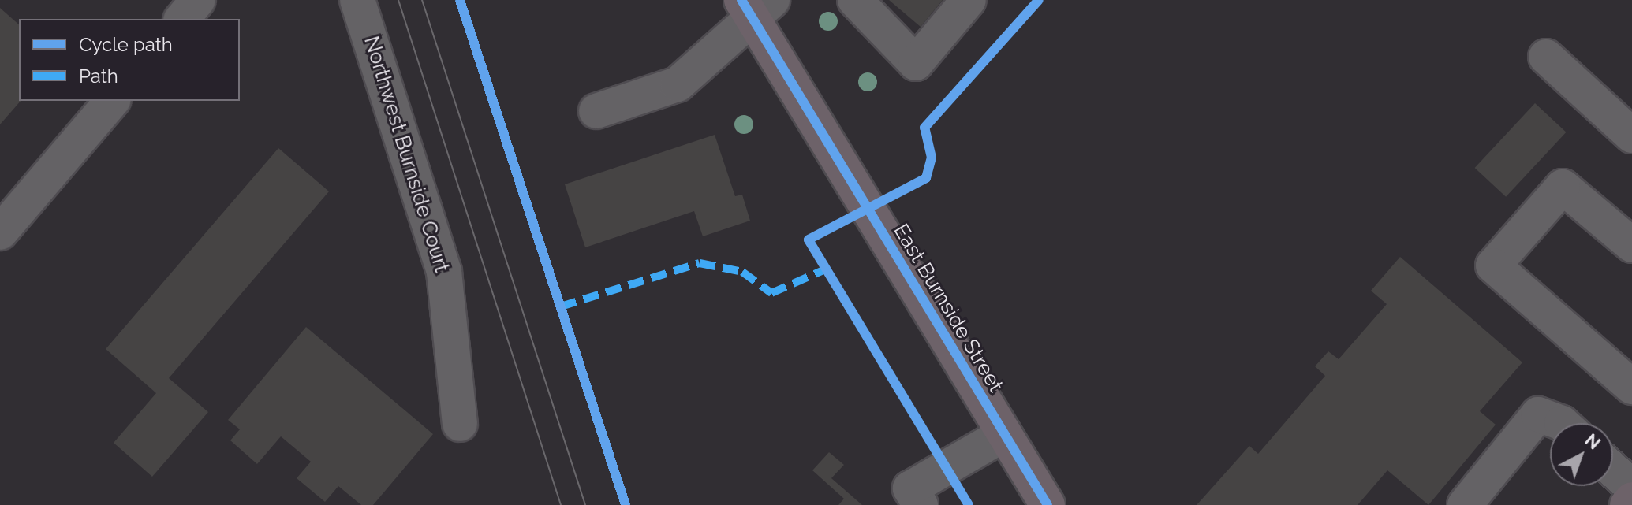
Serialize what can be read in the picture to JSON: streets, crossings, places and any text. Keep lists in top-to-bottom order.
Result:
{
  "streets": {
    "main road": ["East Burnside Street"],
    "street": ["Northwest Burnside Court"]
  },
  "legend": ["Cycle path", "Path"],
  "north": "top right"
}
